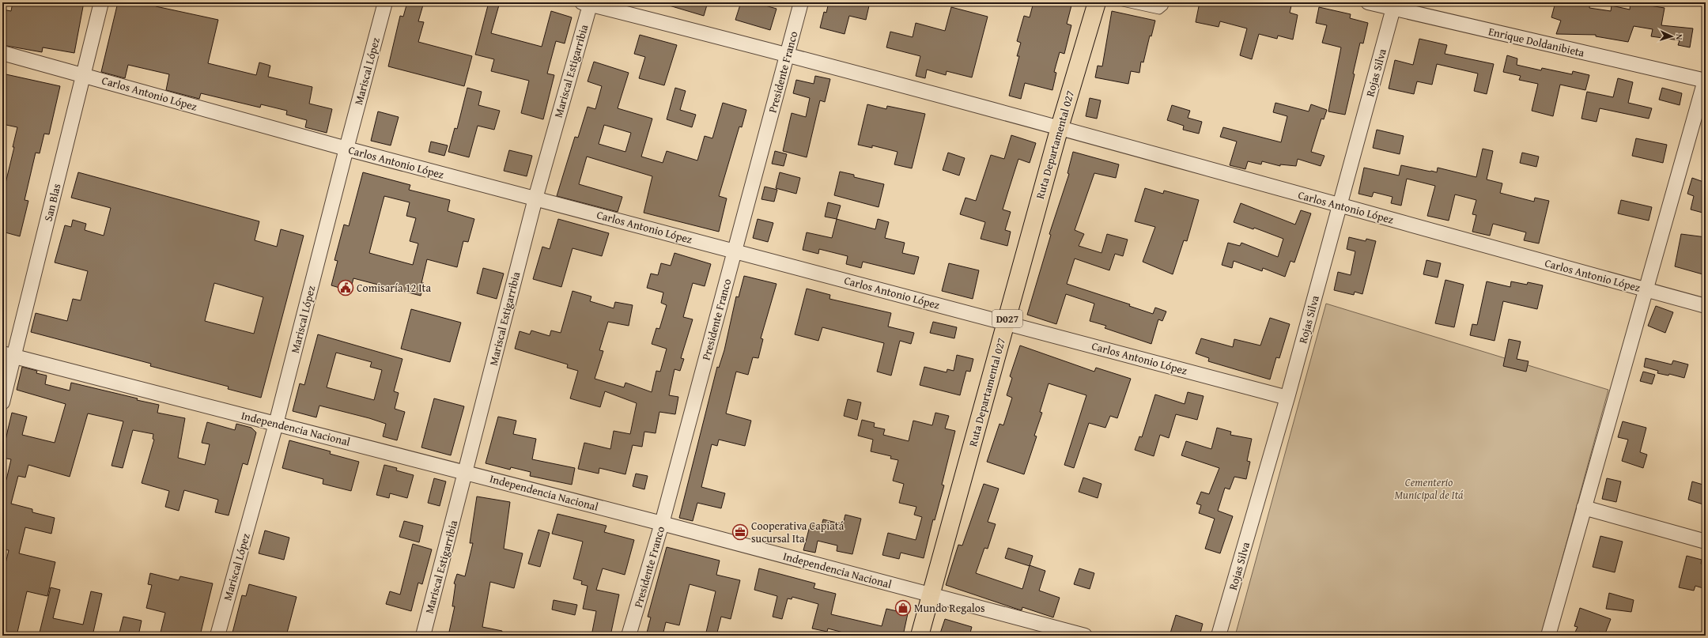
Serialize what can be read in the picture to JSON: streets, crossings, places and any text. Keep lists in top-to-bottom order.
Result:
{
  "streets": {
    "main road": ["Ruta Departamental 027", "D027"],
    "street": [
      "Enrique Doldanibieta",
      "Mariscal López",
      "Mariscal Estigarribia",
      "Presidente Franco",
      "Rojas Silva",
      "Carlos Antonio López",
      "San Blas",
      "Independencia Nacional"
    ]
  },
  "crossings": [
    ["Enrique Doldanibieta", "Rojas Silva"],
    ["Mariscal López", "Carlos Antonio López"],
    ["Mariscal López", "Independencia Nacional"],
    ["Mariscal Estigarribia", "Carlos Antonio López"],
    ["Mariscal Estigarribia", "Independencia Nacional"],
    ["Presidente Franco", "Carlos Antonio López"],
    ["Presidente Franco", "Independencia Nacional"],
    ["Rojas Silva", "Carlos Antonio López"],
    ["Carlos Antonio López", "Ruta Departamental 027"],
    ["Carlos Antonio López", "San Blas"],
    ["Ruta Departamental 027", "Independencia Nacional"],
    ["San Blas", "Independencia Nacional"]
  ],
  "parks": ["Cementerio Municipal de Itá"],
  "places": {
    "public building": ["Comisaría 12 Ita"],
    "office": ["Cooperativa Capiatá sucursal Ita"],
    "shop": ["Mundo Regalos"]
  },
  "north": "right"
}
